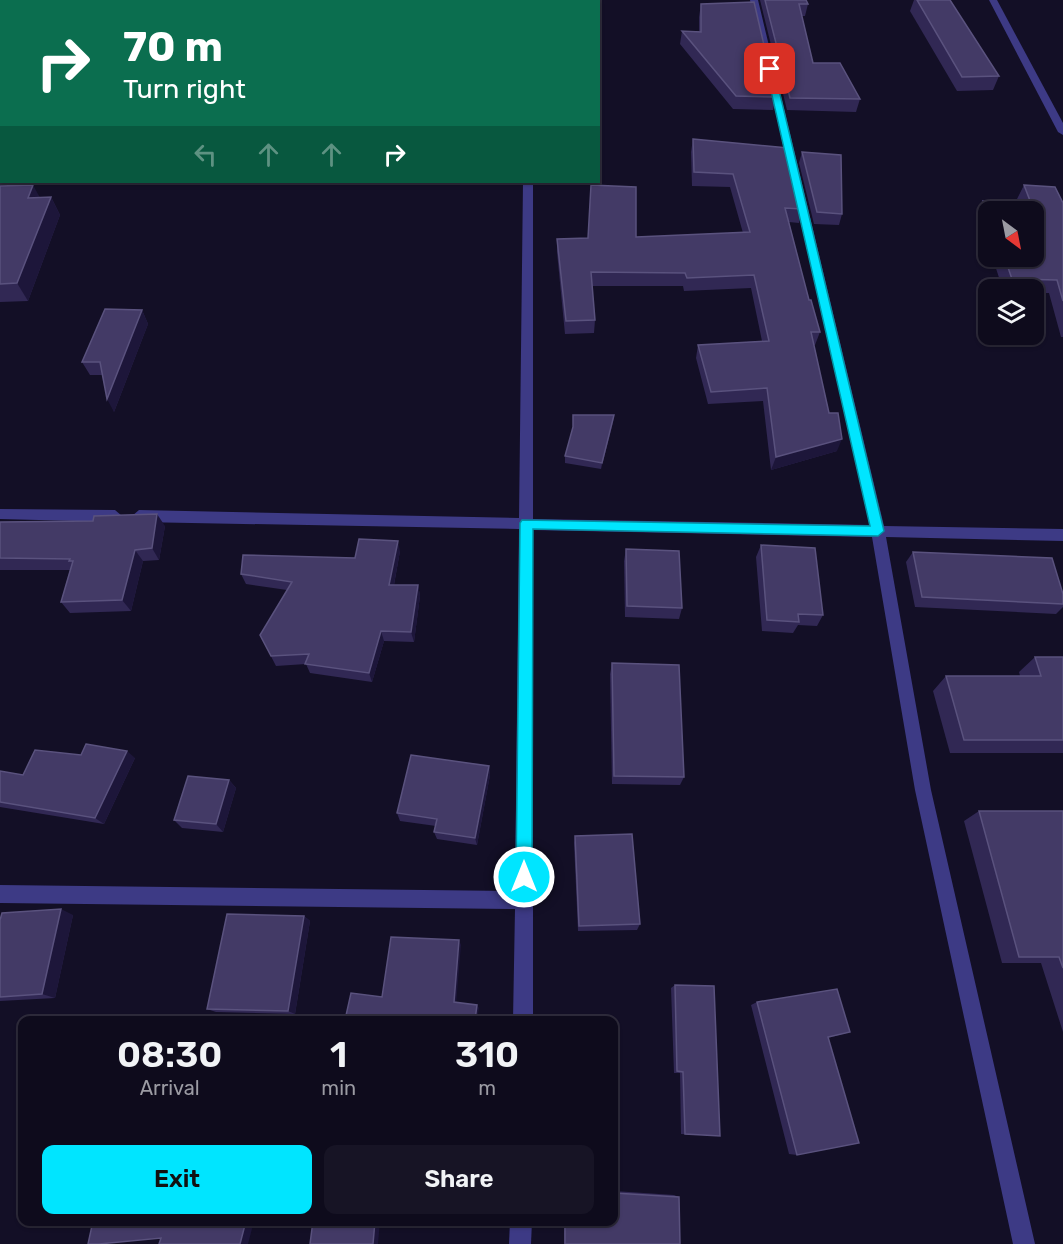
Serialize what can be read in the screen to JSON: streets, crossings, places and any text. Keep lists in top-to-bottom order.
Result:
{
  "north": "bottom right",
  "page": {
    "turn": ["70 m", "Turn right"],
    "eta": [
      "08:30",
      "Arrival",
      "1",
      "min",
      "310",
      "m"
    ],
    "buttons": ["Exit", "Share"]
  }
}
